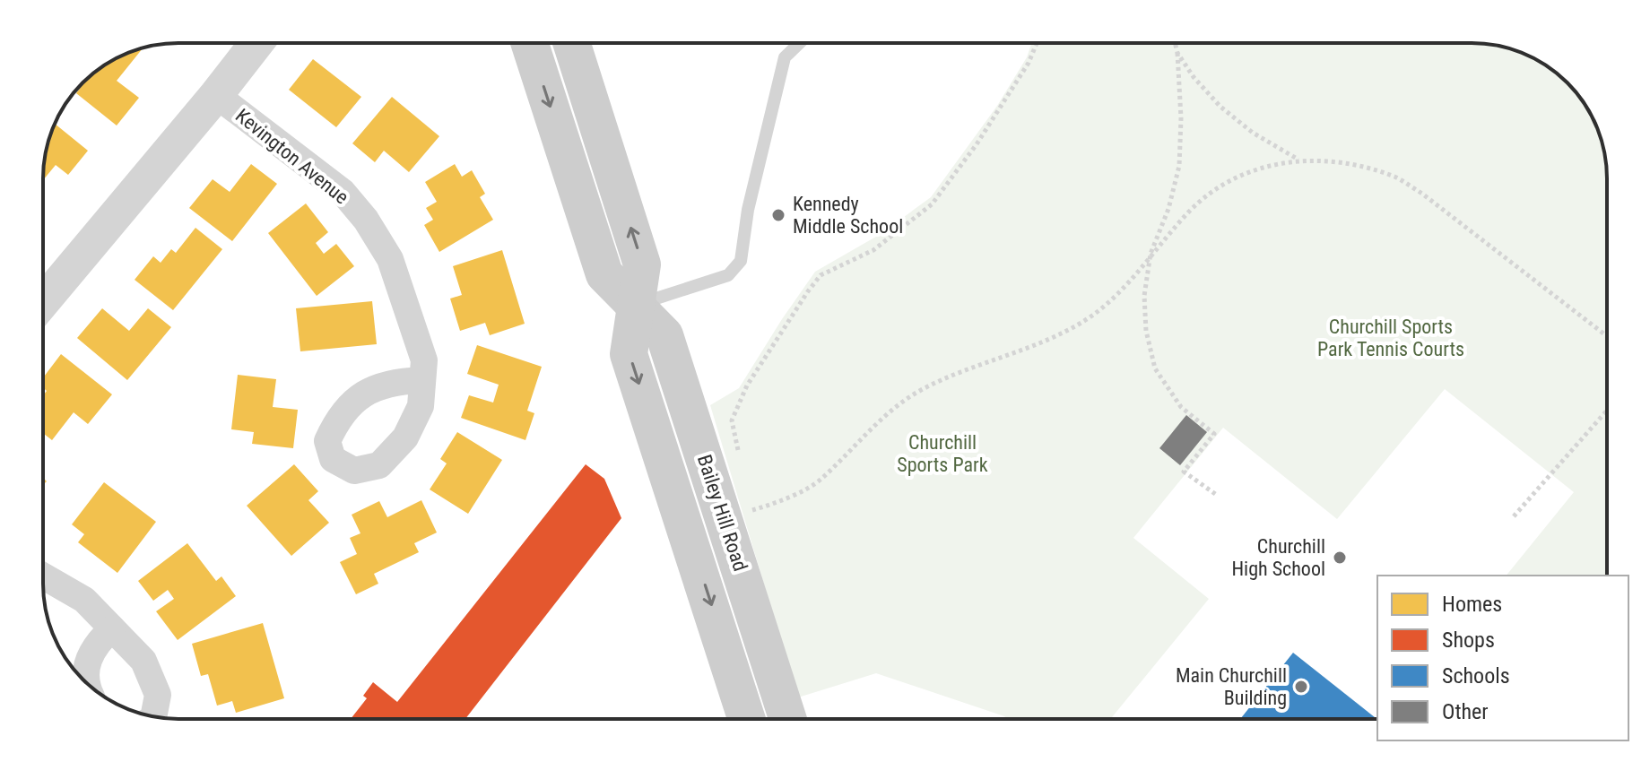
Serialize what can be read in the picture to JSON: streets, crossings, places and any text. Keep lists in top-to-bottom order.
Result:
{
  "streets": {
    "main road": ["Bailey Hill Road"],
    "street": ["Kevington Avenue"]
  },
  "parks": ["Churchill Sports Park Tennis Courts", "Churchill Sports Park"],
  "places": ["Kennedy Middle School", "Churchill High School", "Main Churchill Building"],
  "legend": [
    "Homes",
    "Shops",
    "Schools",
    "Other"
  ]
}
